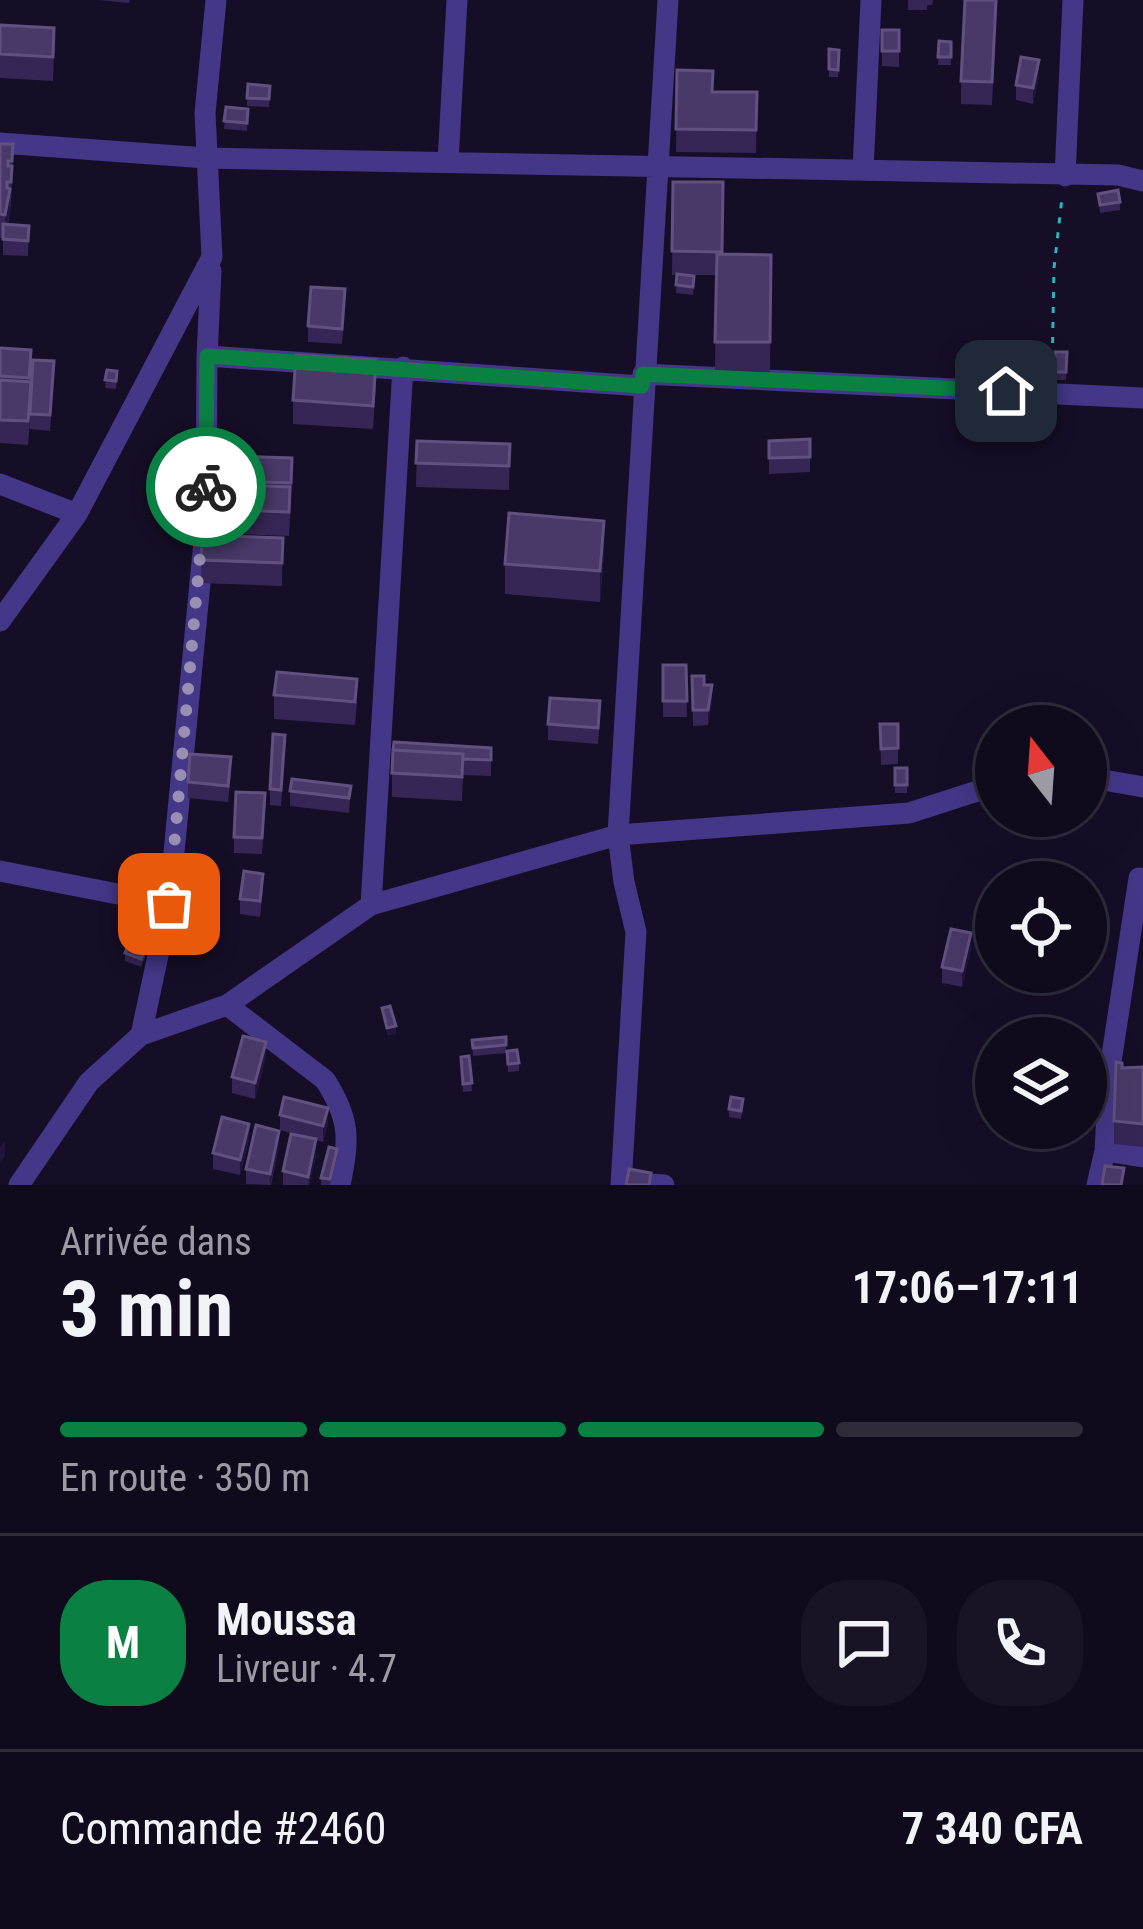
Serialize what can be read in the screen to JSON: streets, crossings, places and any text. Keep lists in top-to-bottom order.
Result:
{
  "north": "top",
  "page": {
    "heading": ["3 min", "Arrivée dans", "17:06–17:11"],
    "panel": [
      "Moussa",
      "Livreur · 4.7",
      "Commande #2460",
      "7 340 CFA"
    ],
    "bar": "En route · 350 m",
    "round": "M"
  }
}
